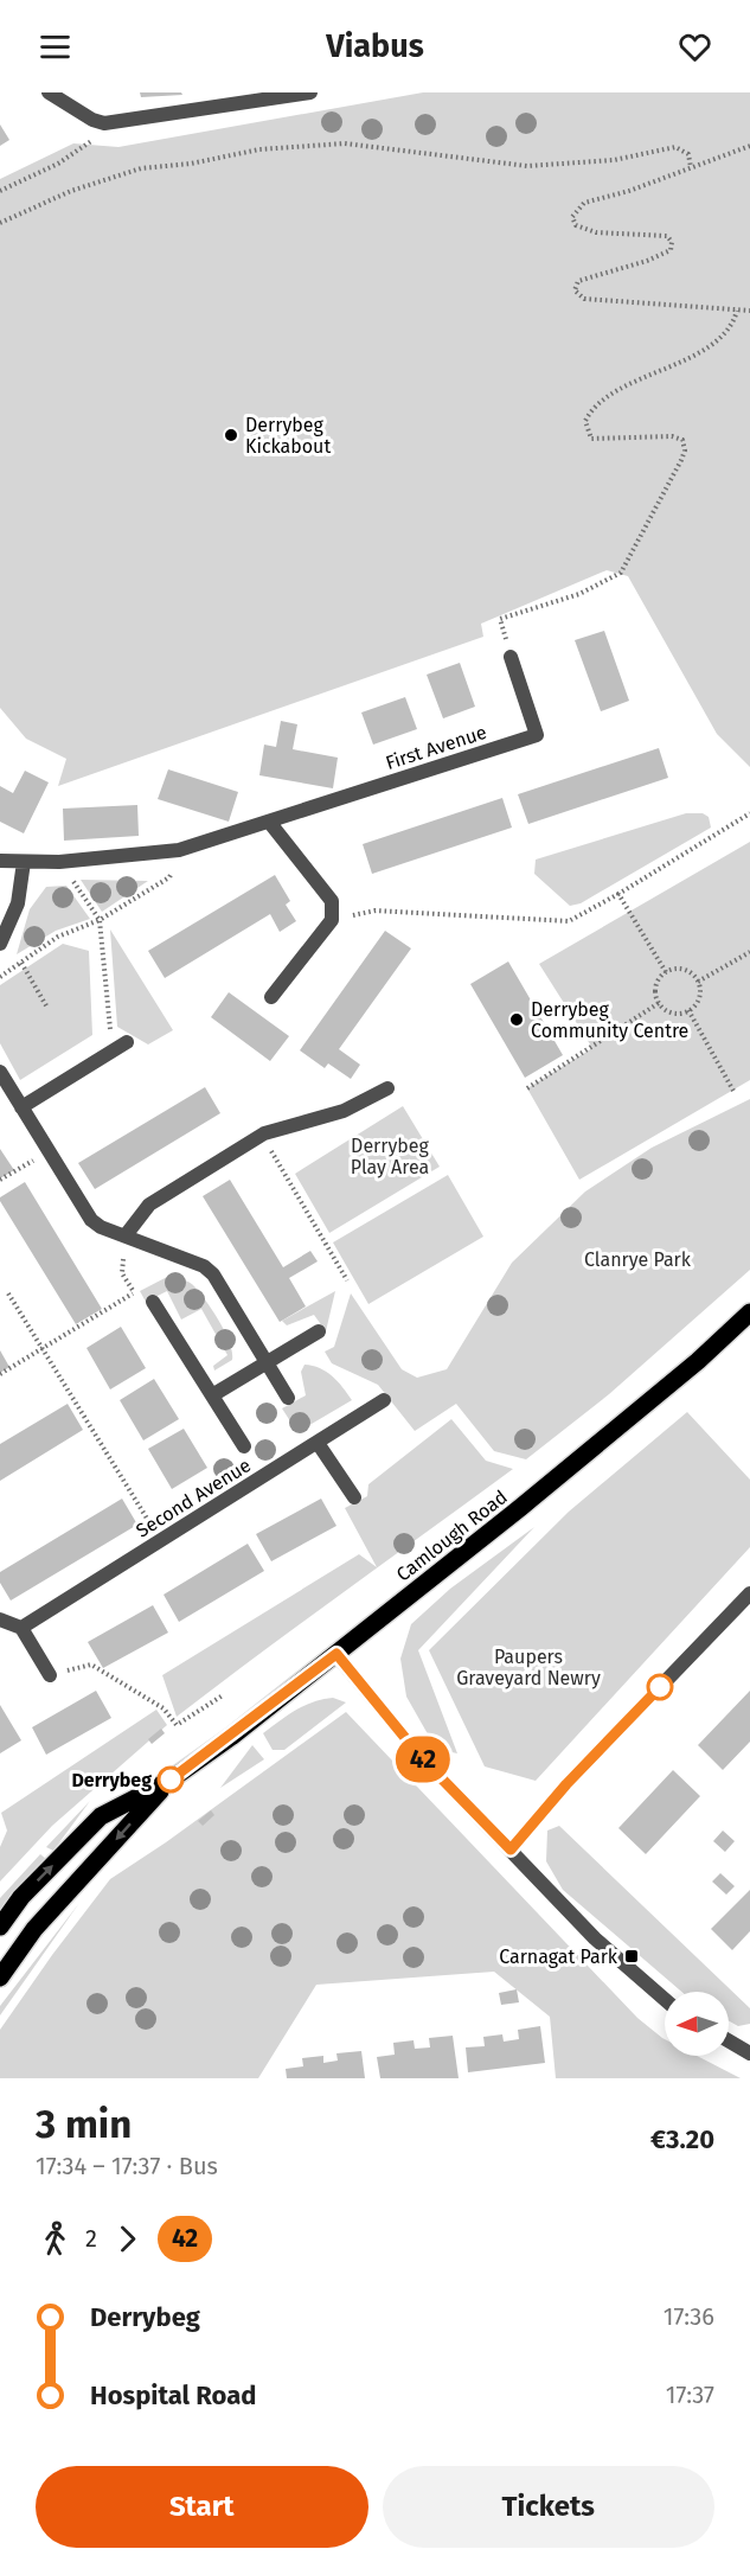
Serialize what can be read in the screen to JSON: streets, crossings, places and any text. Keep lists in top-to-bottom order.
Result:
{
  "streets": {
    "main road": ["Camlough Road"],
    "street": ["First Avenue", "Second Avenue"]
  },
  "parks": ["Derrybeg Play Area", "Clanrye Park", "Paupers Graveyard Newry"],
  "places": {
    "other": ["Derrybeg Kickabout", "Derrybeg Community Centre", "Derrybeg"],
    "transit": ["Carnagat Park"]
  },
  "lines": ["bus line 42"],
  "north": "left",
  "page": {
    "header": "Viabus",
    "on_map": "42",
    "heading": ["3 min", "17:34 – 17:37 · Bus", "€3.20"],
    "legs": ["2", "42"],
    "list": [
      {
        "name": "Derrybeg",
        "value": "17:36"
      },
      {
        "name": "Hospital Road",
        "value": "17:37"
      }
    ],
    "buttons": ["Start", "Tickets"]
  }
}
